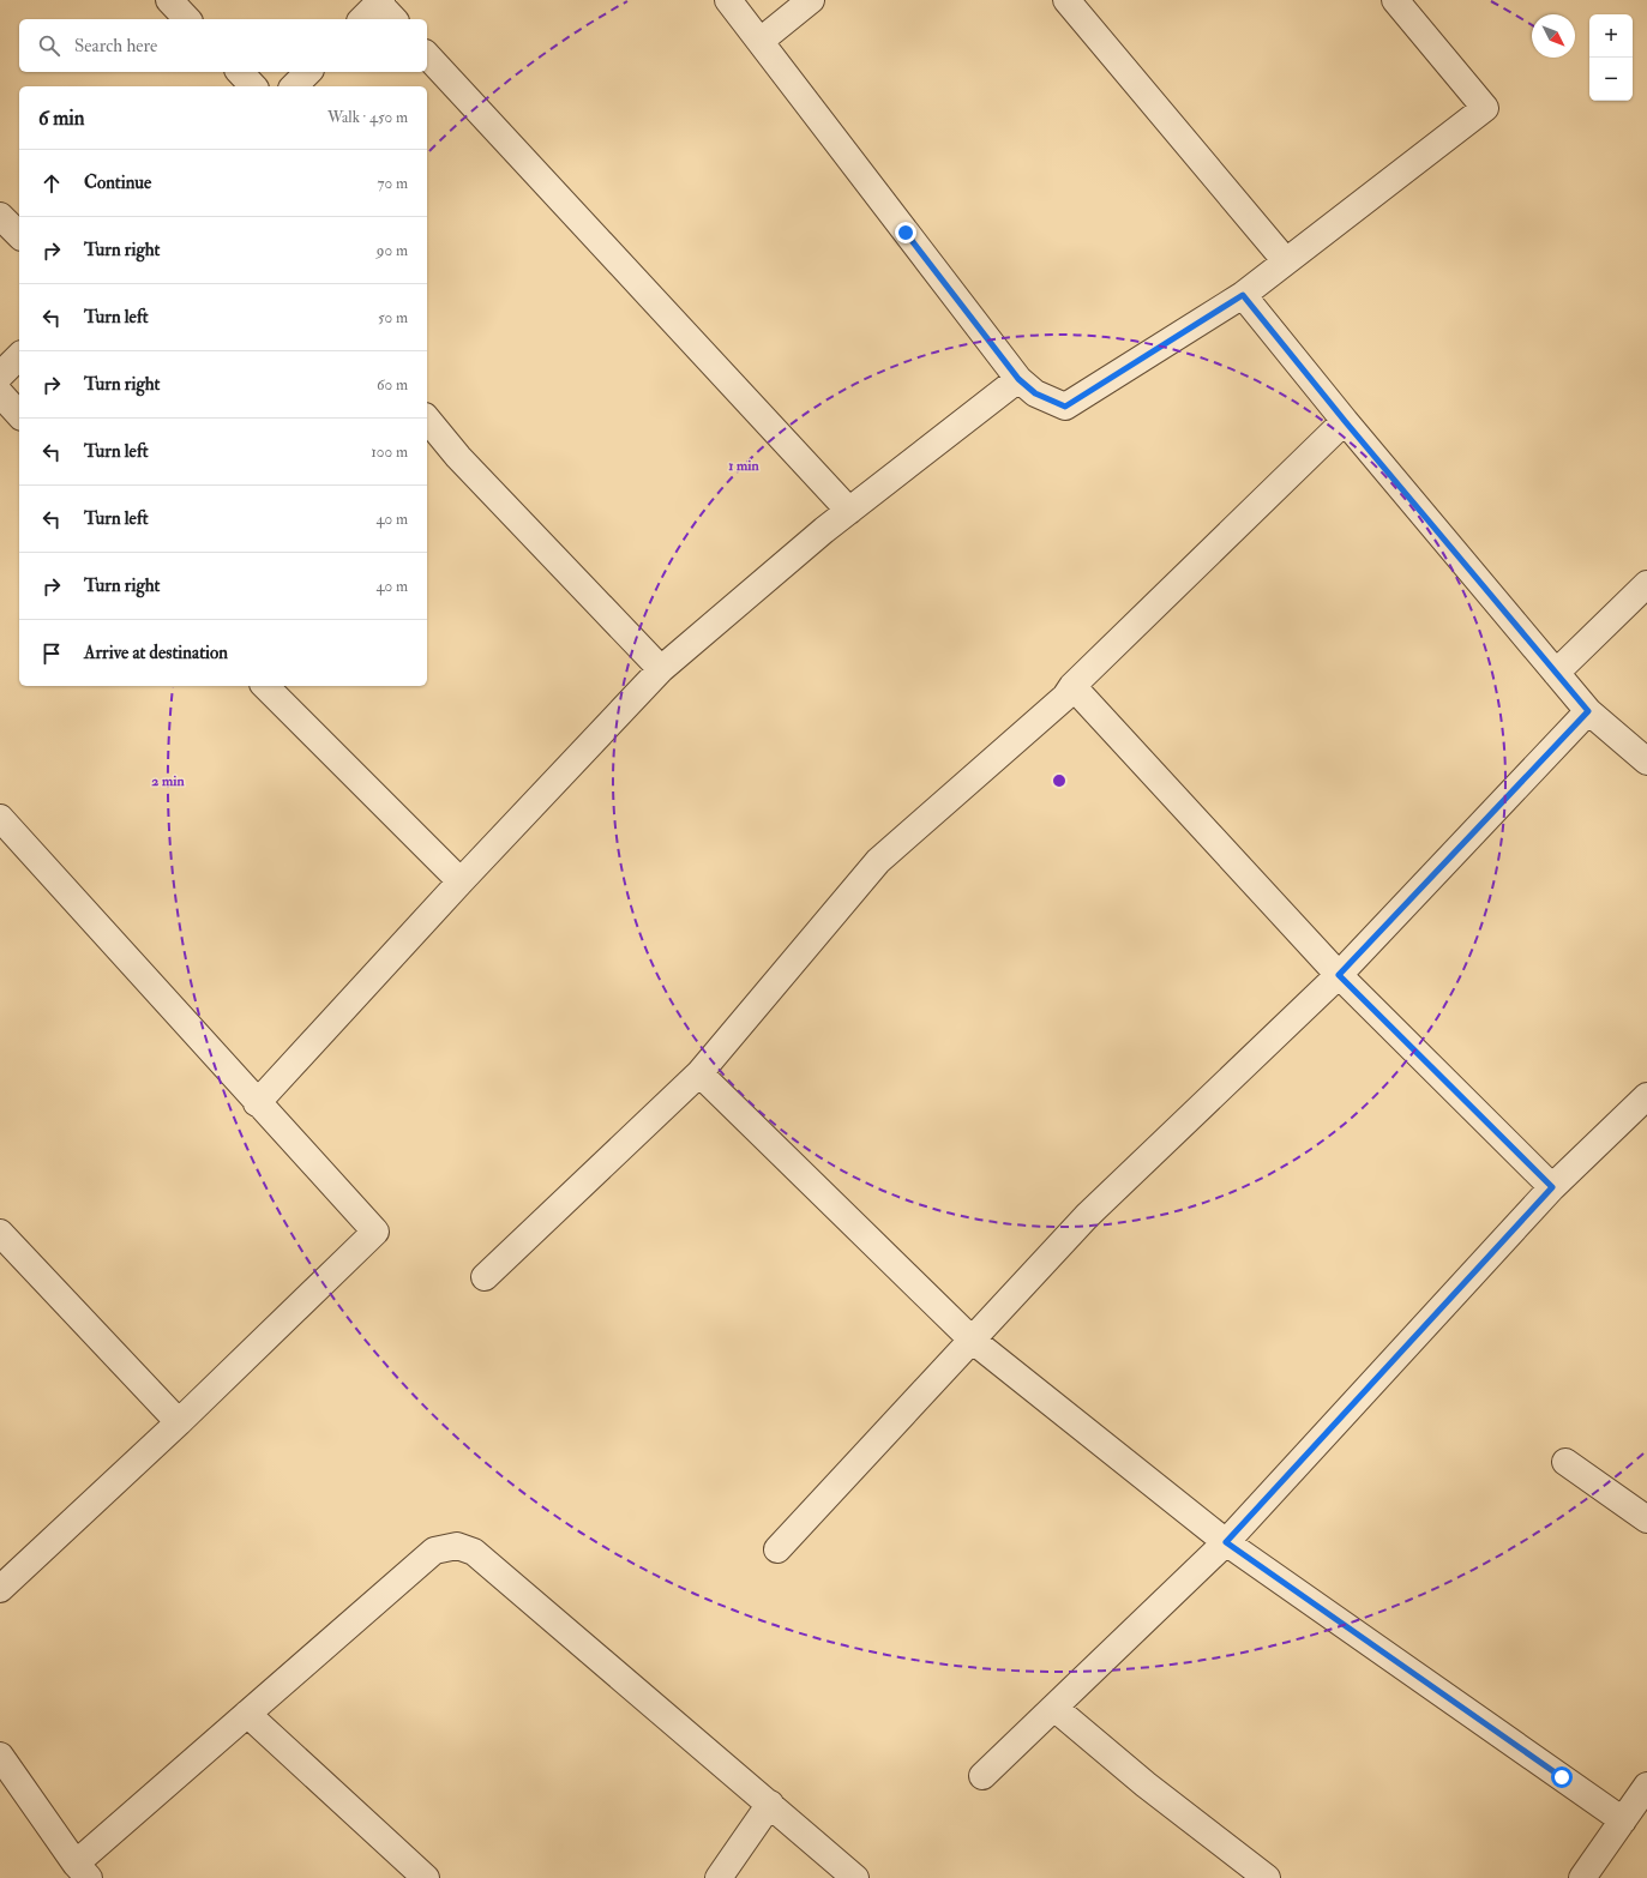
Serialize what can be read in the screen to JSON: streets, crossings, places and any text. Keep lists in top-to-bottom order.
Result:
{
  "north": "bottom right",
  "page": {
    "map_buttons": ["+", "−"],
    "search": "Search here",
    "heading": ["6 min", "Walk · 450 m"],
    "list": [
      ["Continue", "70 m"],
      ["Turn right", "90 m"],
      ["Turn left", "50 m"],
      ["Turn right", "60 m"],
      ["Turn left", "100 m"],
      ["Turn left", "40 m"],
      ["Turn right", "40 m"],
      "Arrive at destination"
    ]
  },
  "rings": ["1 min", "2 min"]
}
